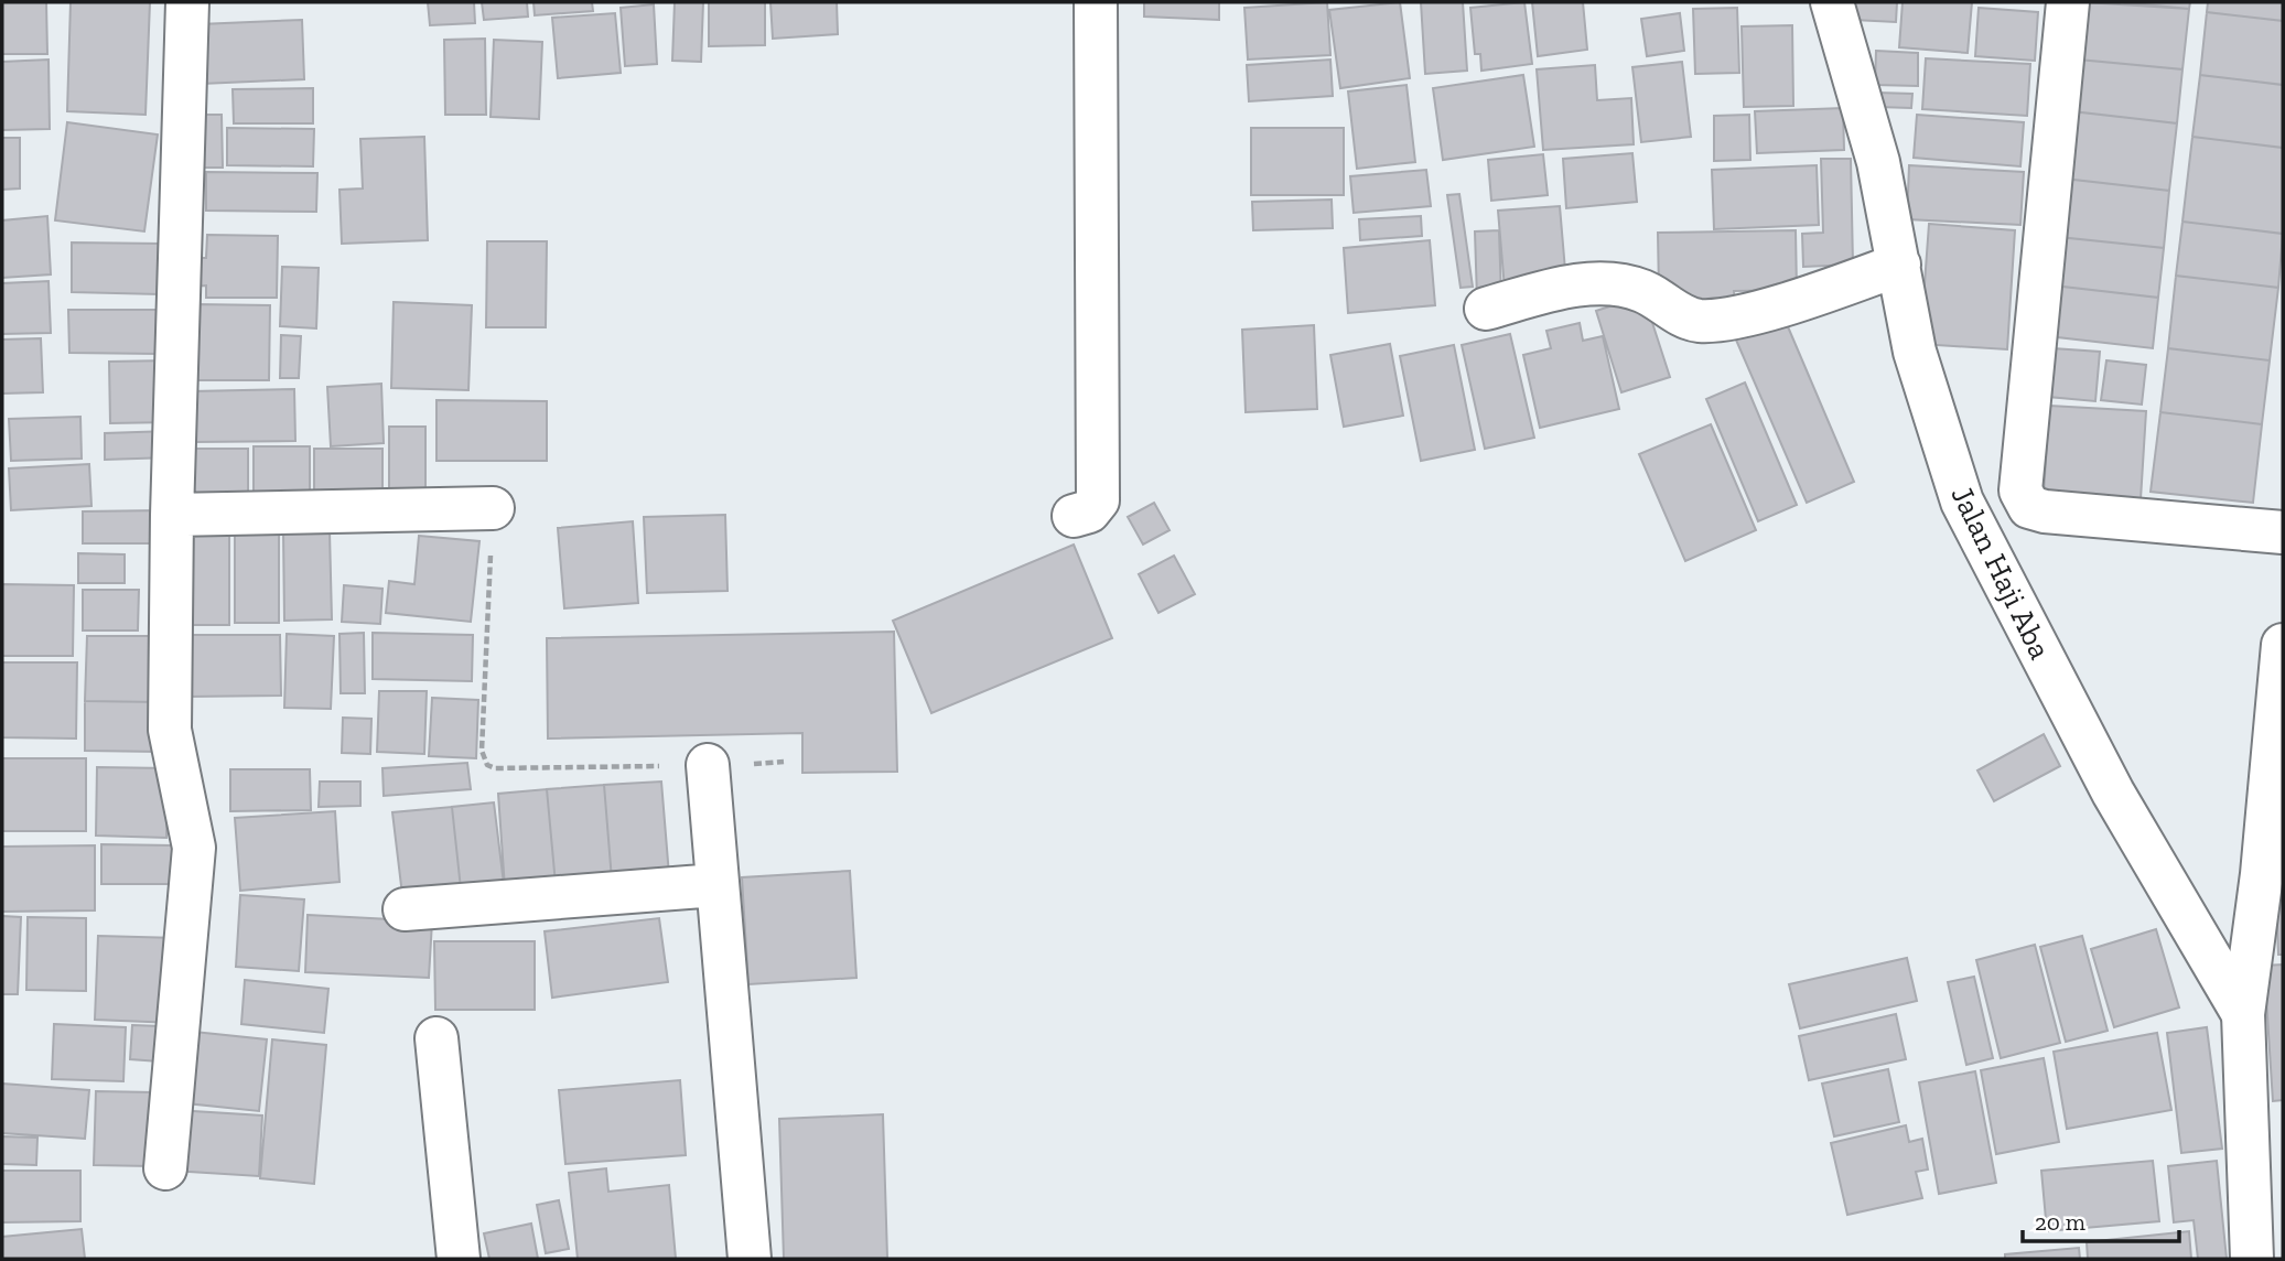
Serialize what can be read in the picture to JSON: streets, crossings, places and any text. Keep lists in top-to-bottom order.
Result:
{
  "streets": {
    "street": ["Jalan Haji Aba"]
  },
  "scale_bar": "20 m"
}
